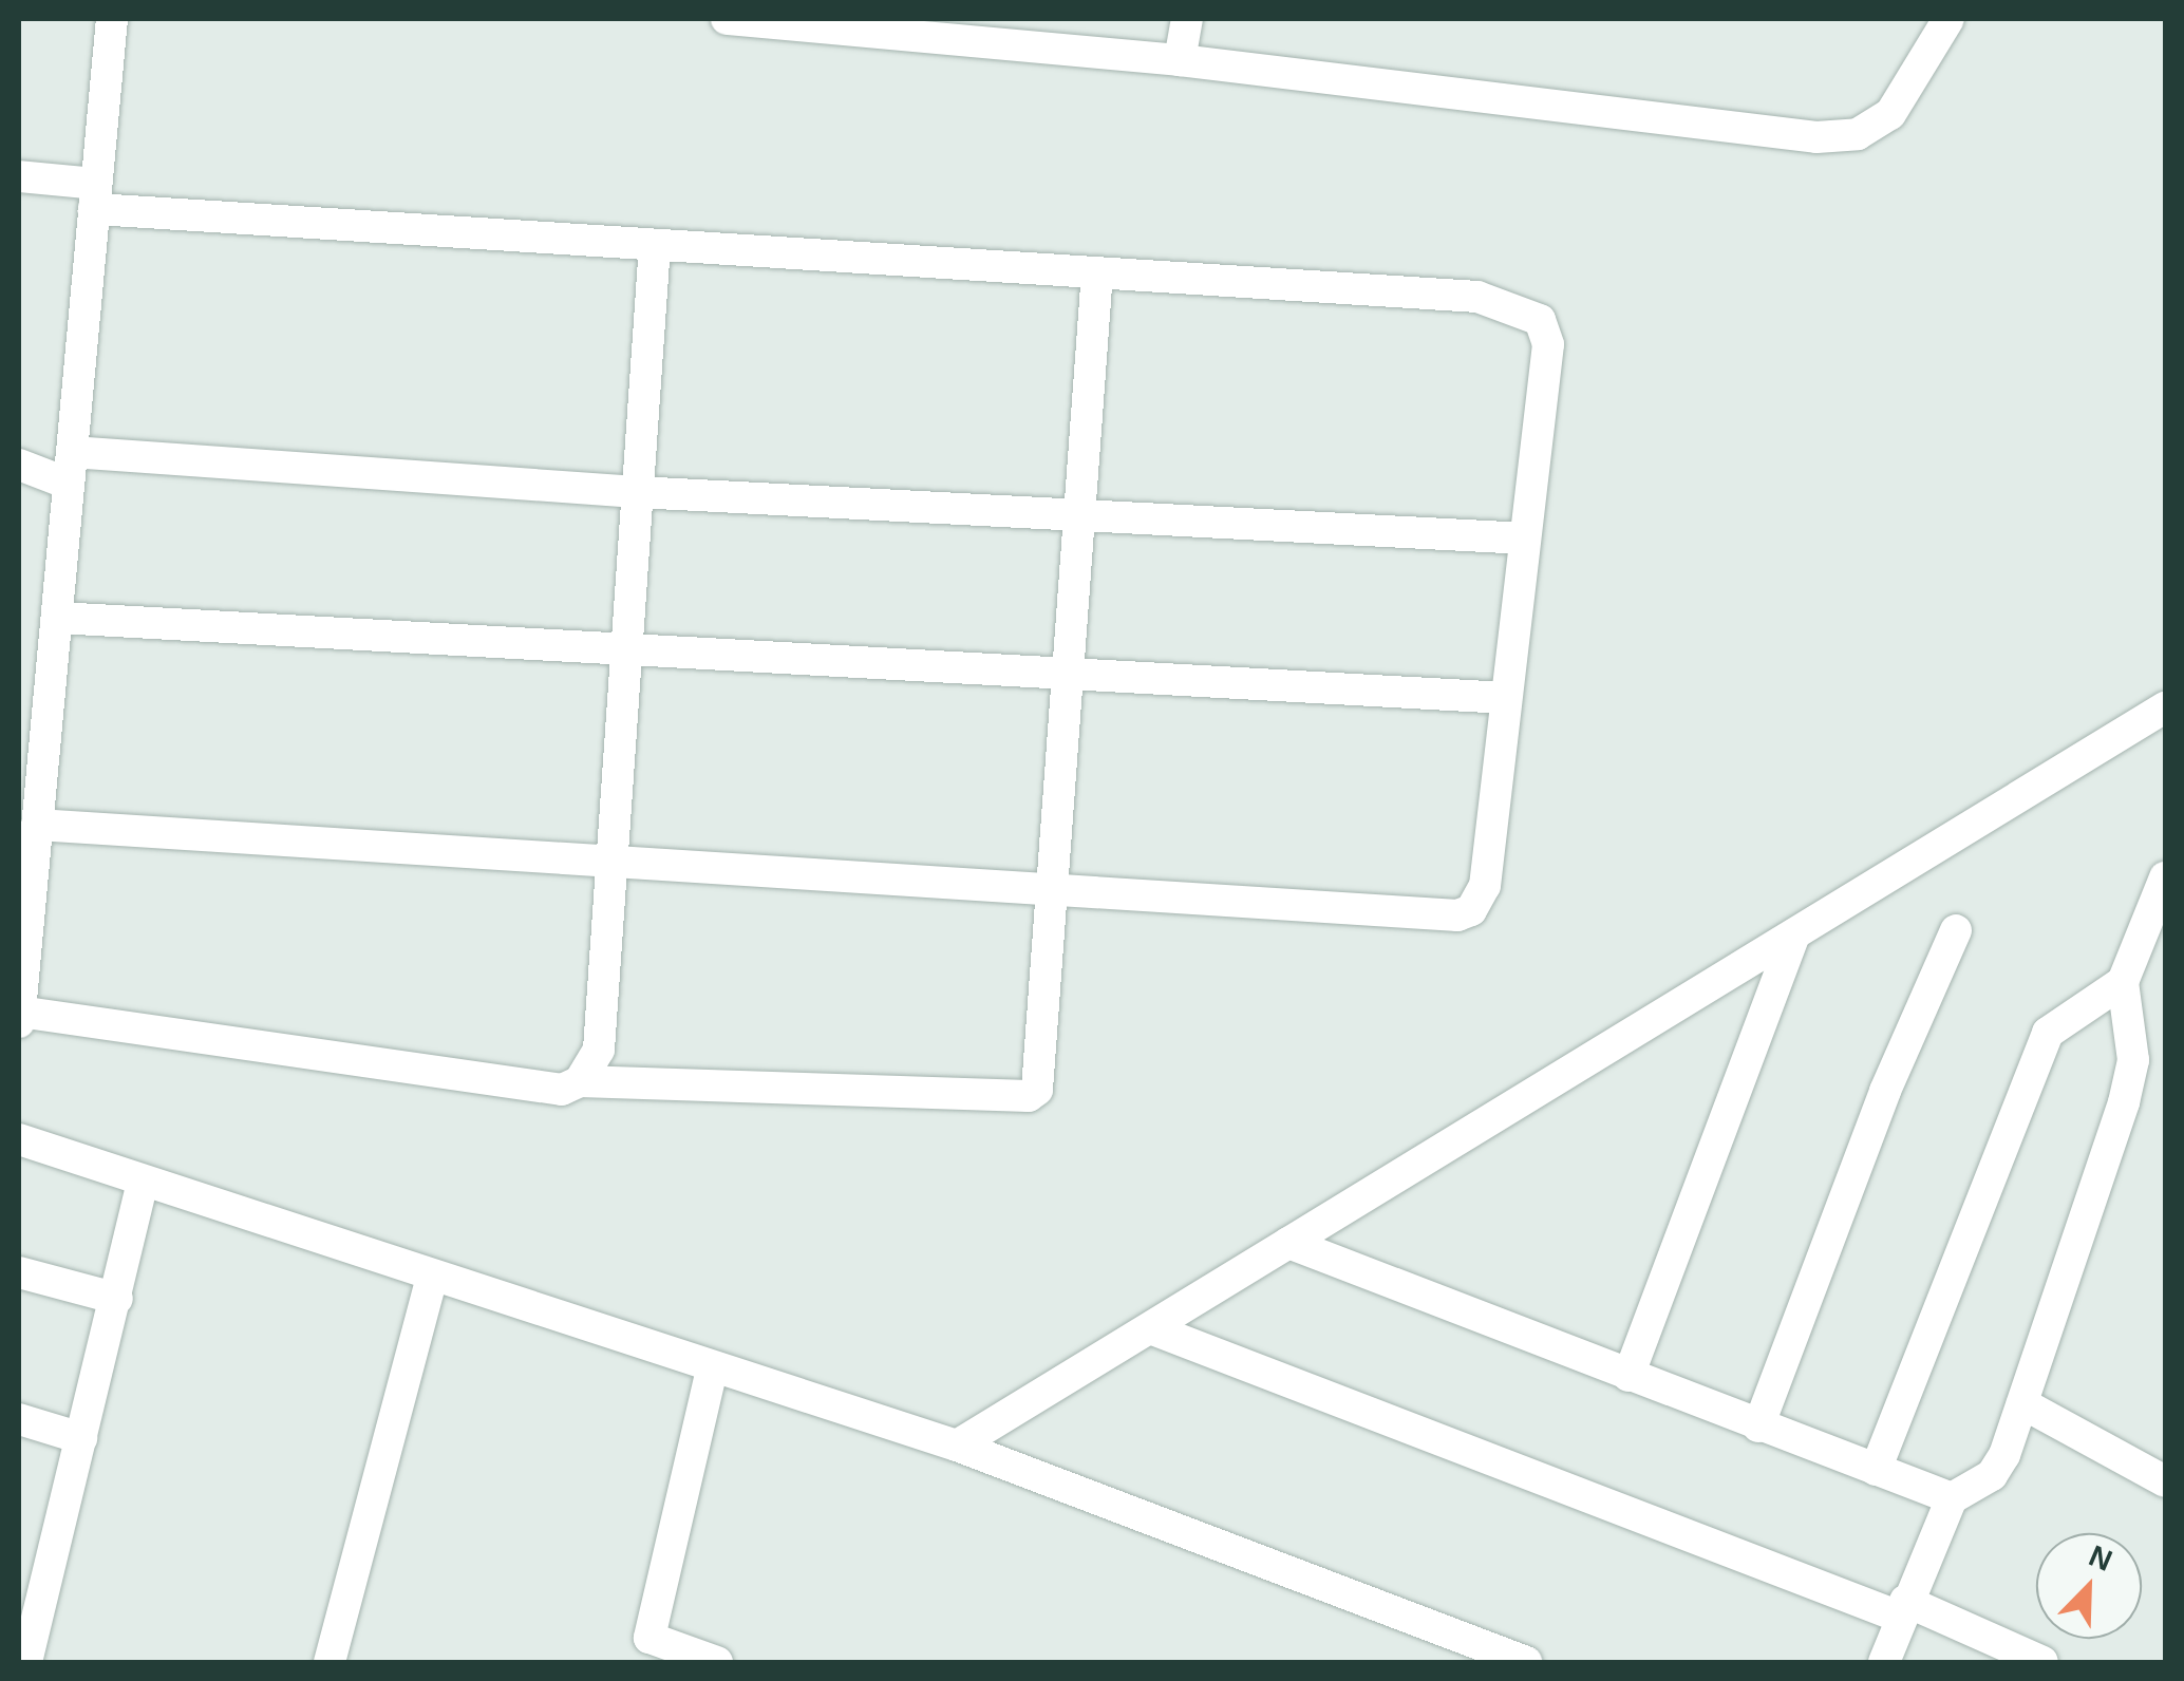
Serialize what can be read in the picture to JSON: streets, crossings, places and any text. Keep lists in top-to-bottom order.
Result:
{
  "north": "top right"
}
